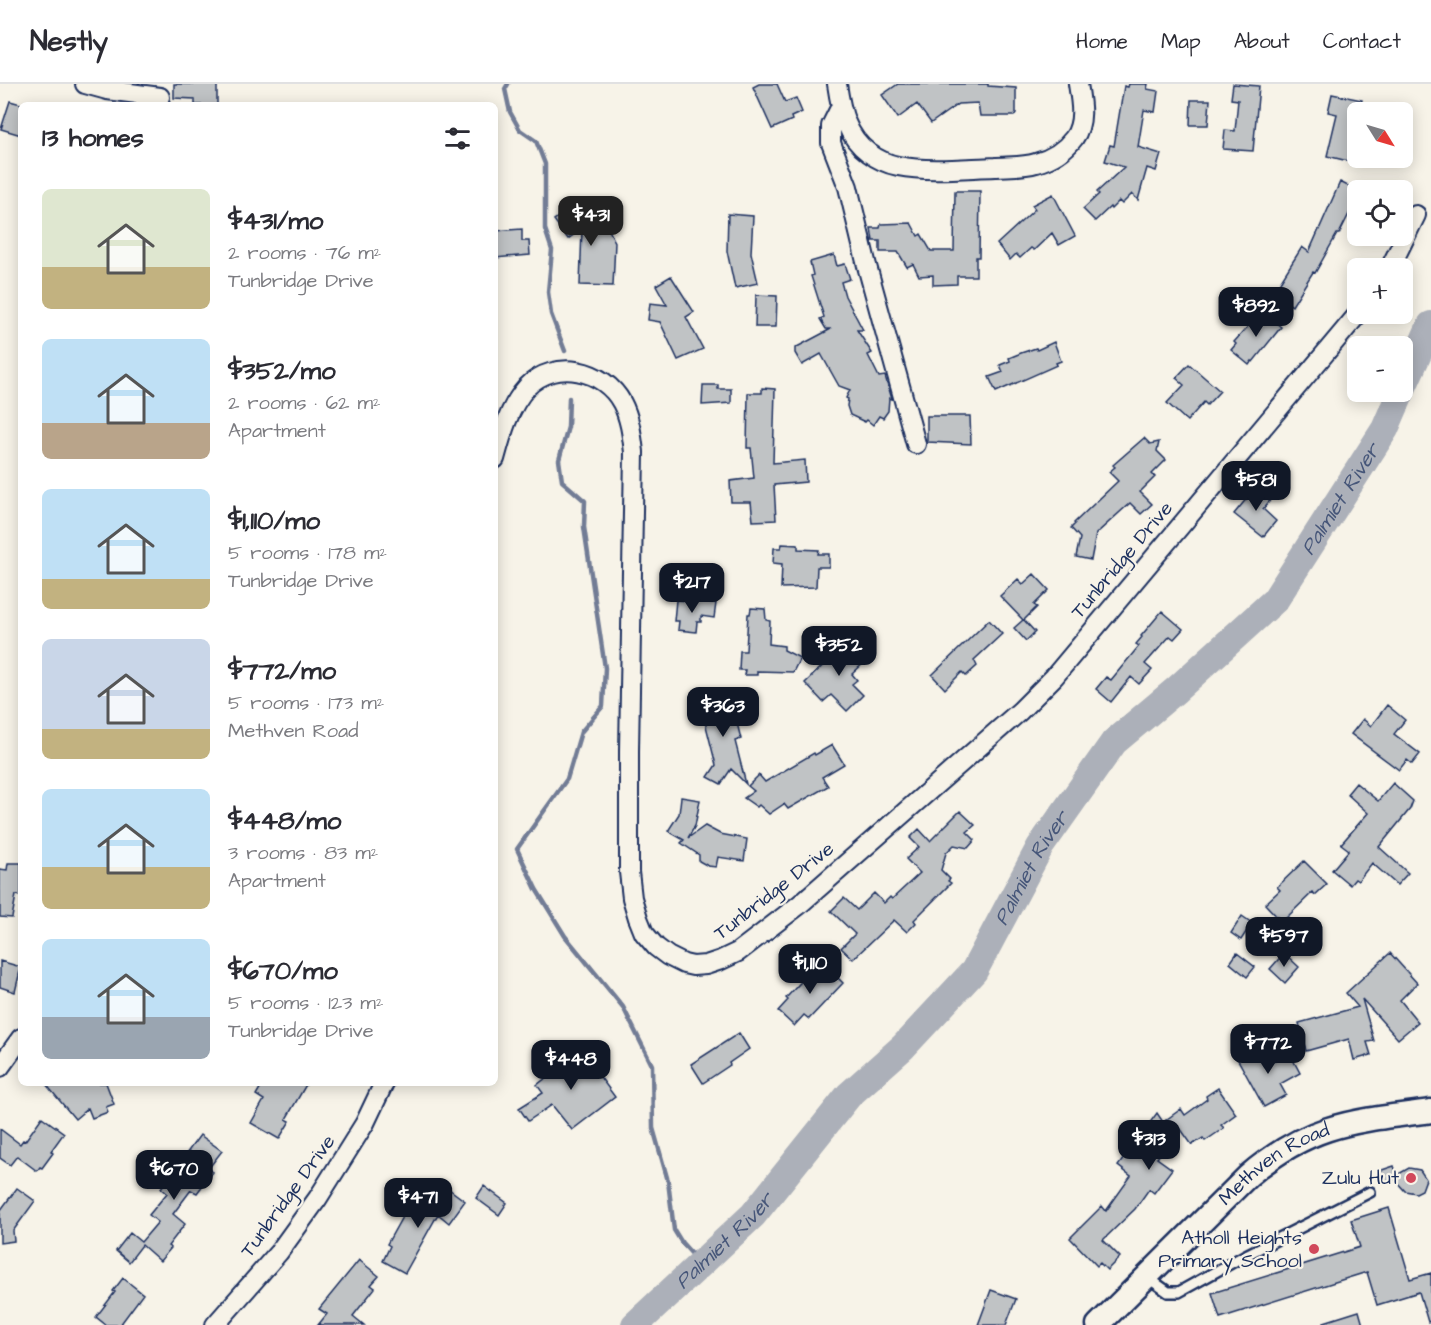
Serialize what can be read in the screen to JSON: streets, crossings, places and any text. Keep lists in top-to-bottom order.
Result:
{
  "streets": {
    "street": ["Tunbridge Drive", "Methven Road"]
  },
  "water": ["Palmiet River"],
  "places": ["Zulu Hut", "Atholl Heights Primary School"],
  "north": "bottom right",
  "page": {
    "header": "Nestly",
    "nav": [
      "Home",
      "Map",
      "About",
      "Contact"
    ],
    "map_buttons": ["+", "−"],
    "heading": "13 homes",
    "list": [
      {
        "name": "$431/mo",
        "note": "2 rooms · 76 m² · Tunbridge Drive"
      },
      {
        "name": "$352/mo",
        "note": "2 rooms · 62 m² · Apartment"
      },
      {
        "name": "$1,110/mo",
        "note": "5 rooms · 178 m² · Tunbridge Drive"
      },
      {
        "name": "$772/mo",
        "note": "5 rooms · 173 m² · Methven Road"
      },
      {
        "name": "$448/mo",
        "note": "3 rooms · 83 m² · Apartment"
      },
      {
        "name": "$670/mo",
        "note": "5 rooms · 123 m² · Tunbridge Drive"
      }
    ],
    "price": [
      "$431",
      "$892",
      "$581",
      "$217",
      "$352",
      "$363",
      "$597",
      "$1,110",
      "$772",
      "$448",
      "$313",
      "$670",
      "$471"
    ]
  }
}
